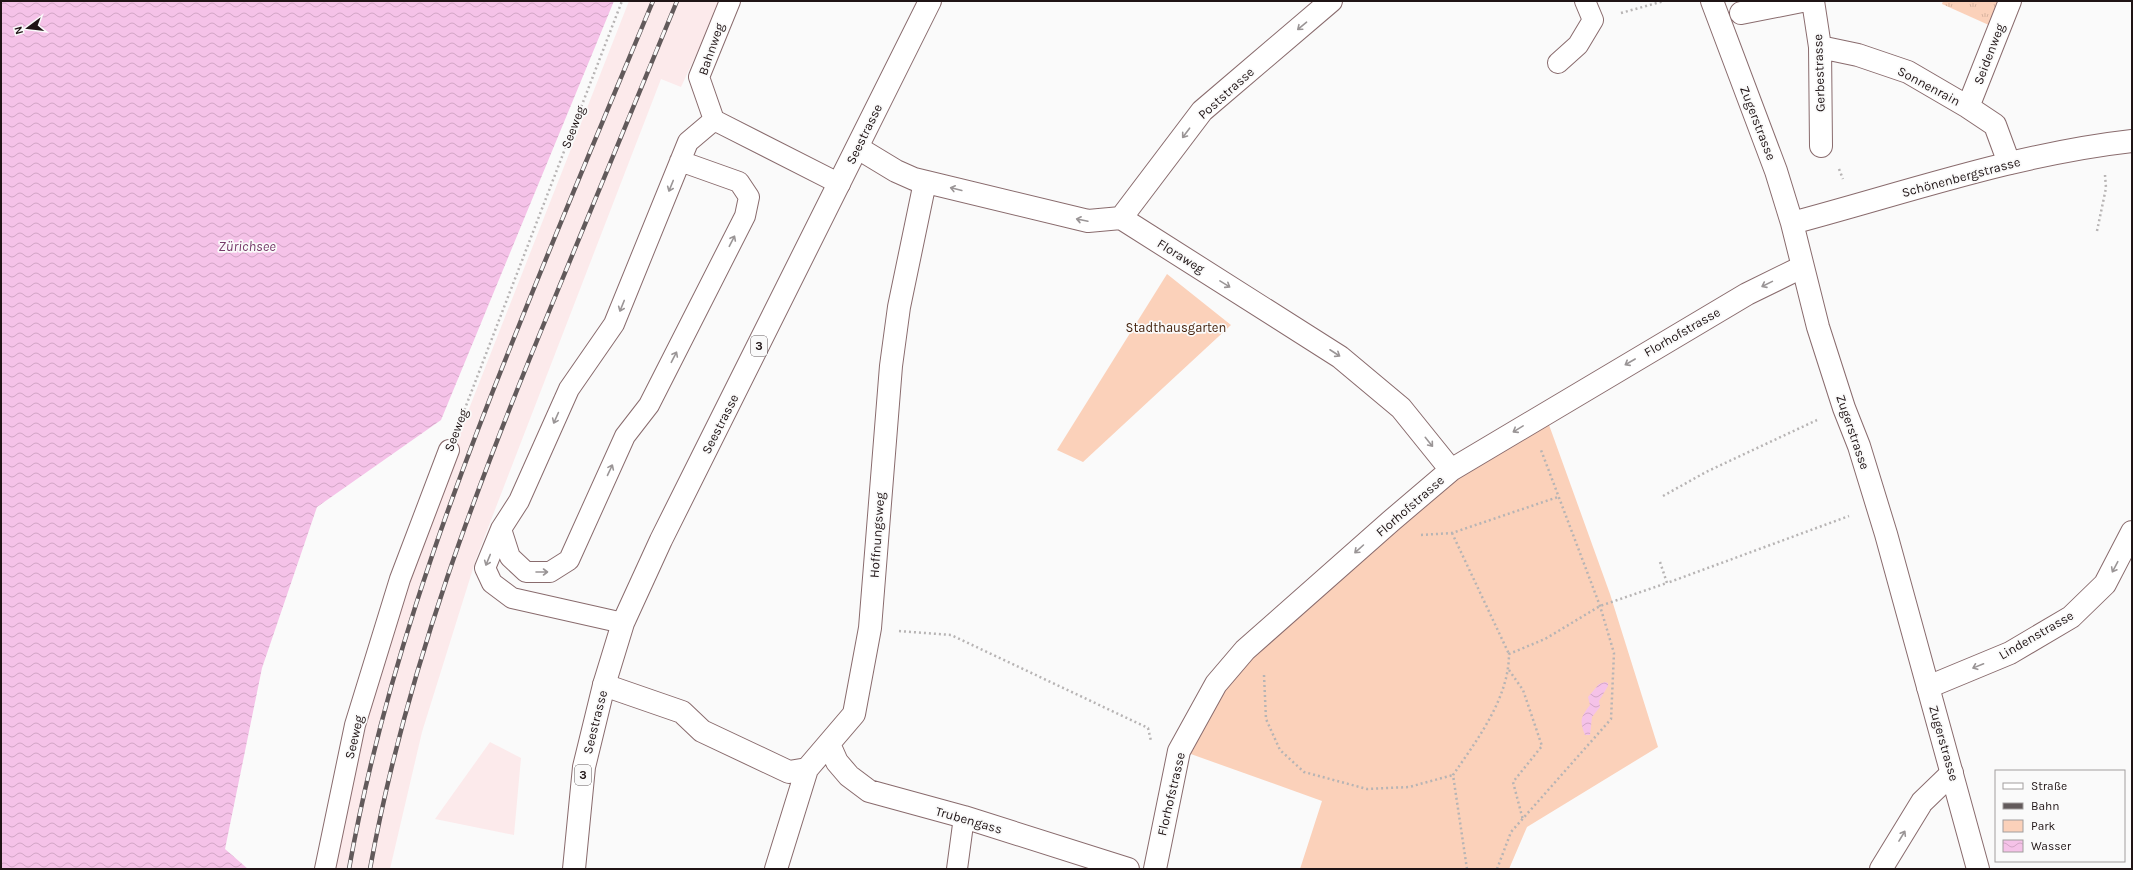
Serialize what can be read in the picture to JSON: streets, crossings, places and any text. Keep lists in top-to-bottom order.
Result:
{
  "streets": {
    "street": [
      "Seidenweg",
      "Gerbestrasse",
      "Sonnenrain",
      "Poststrasse",
      "Zugerstrasse",
      "Seestrasse",
      "Schönenbergstrasse",
      "Floraweg",
      "Florhofstrasse",
      "3",
      "Hoffnungsweg",
      "Lindenstrasse",
      "Trubengass"
    ],
    "lane": ["Bahnweg", "Seeweg"]
  },
  "crossings": [
    ["Seidenweg", "Sonnenrain"],
    ["Gerbestrasse", "Sonnenrain"],
    ["Sonnenrain", "Schönenbergstrasse"],
    ["Poststrasse", "Floraweg"],
    ["Zugerstrasse", "Schönenbergstrasse"],
    ["Zugerstrasse", "Florhofstrasse"],
    ["Zugerstrasse", "Lindenstrasse"],
    ["Floraweg", "Florhofstrasse"],
    ["Hoffnungsweg", "Trubengass"]
  ],
  "one_way": [
    "Poststrasse",
    "Floraweg",
    "Florhofstrasse",
    "Lindenstrasse"
  ],
  "water": ["Zürichsee"],
  "parks": ["Stadthausgarten"],
  "legend": [
    "Straße",
    "Bahn",
    "Park",
    "Wasser"
  ],
  "north": "left"
}
